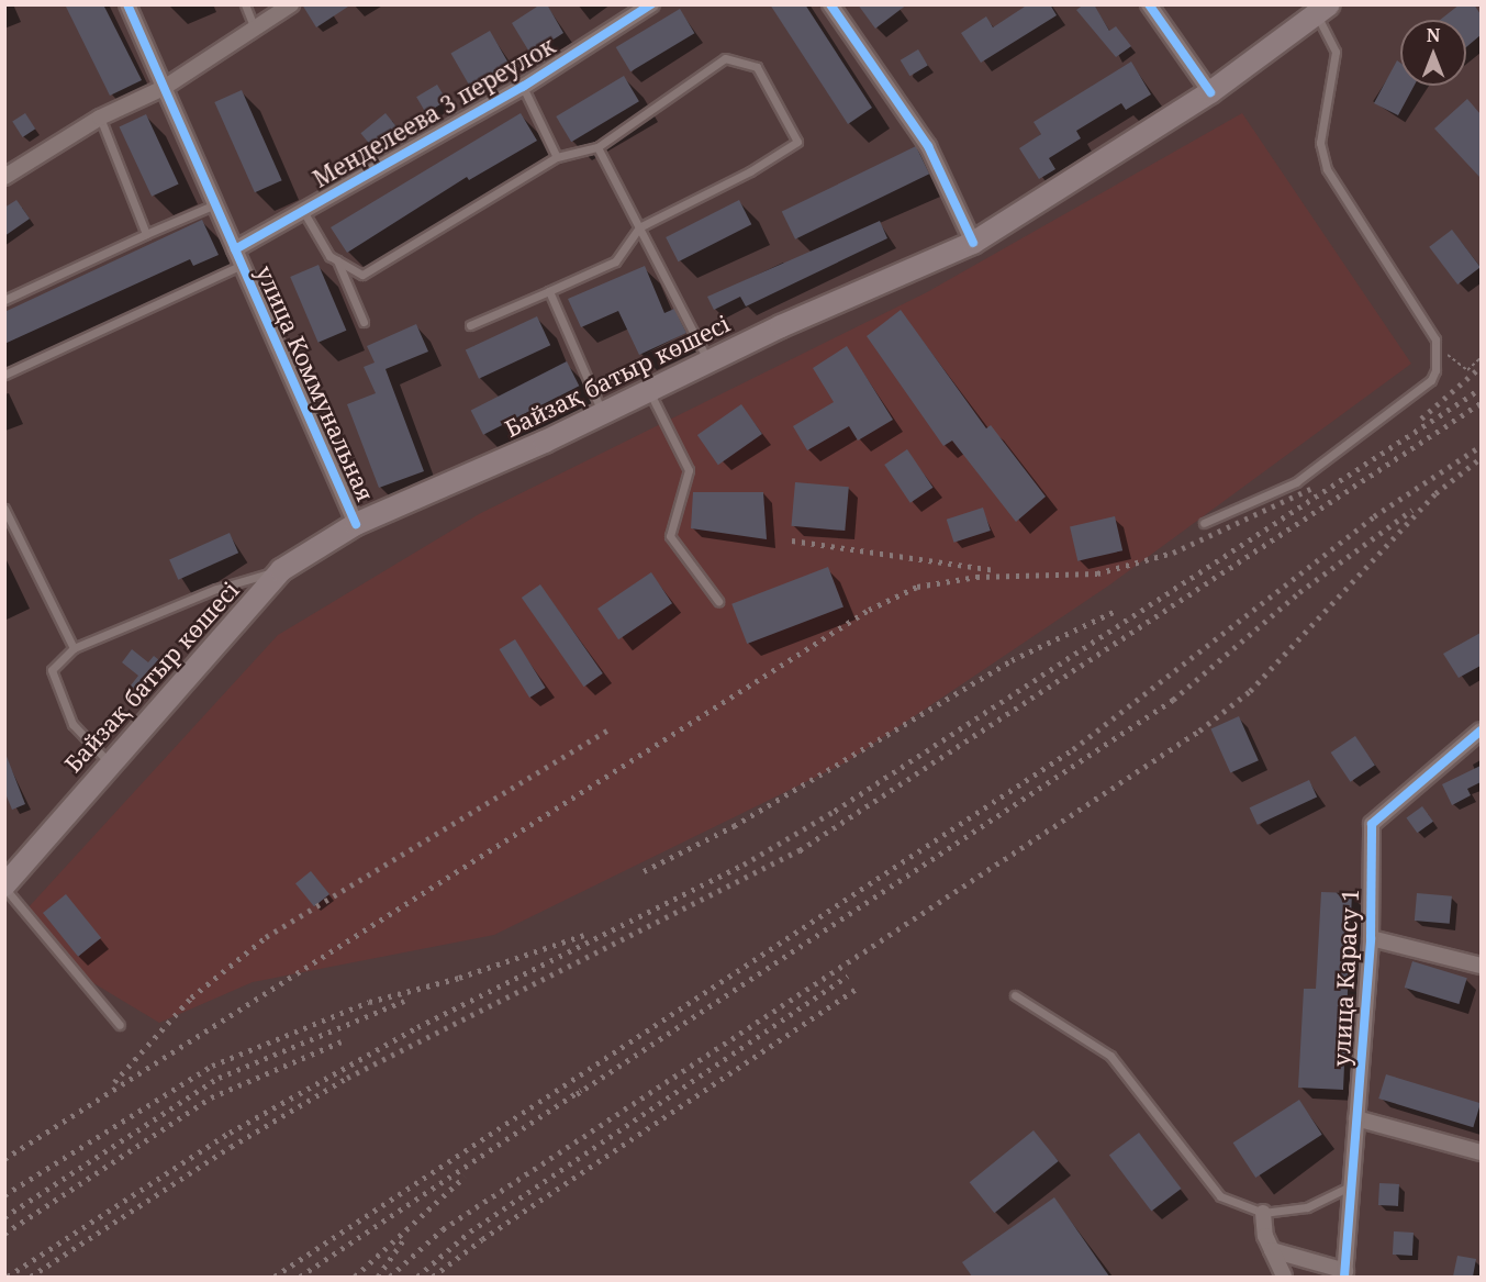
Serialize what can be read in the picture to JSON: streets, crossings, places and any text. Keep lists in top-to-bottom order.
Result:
{
  "streets": {
    "main road": ["Байзақ батыр көшесі"],
    "street": ["Менделеева 3 переулок", "улица Коммунальная", "улица Карасу 1"]
  },
  "crossings": [
    ["Менделеева 3 переулок", "улица Коммунальная"],
    ["Байзақ батыр көшесі", "улица Коммунальная"]
  ],
  "north": "top"
}
